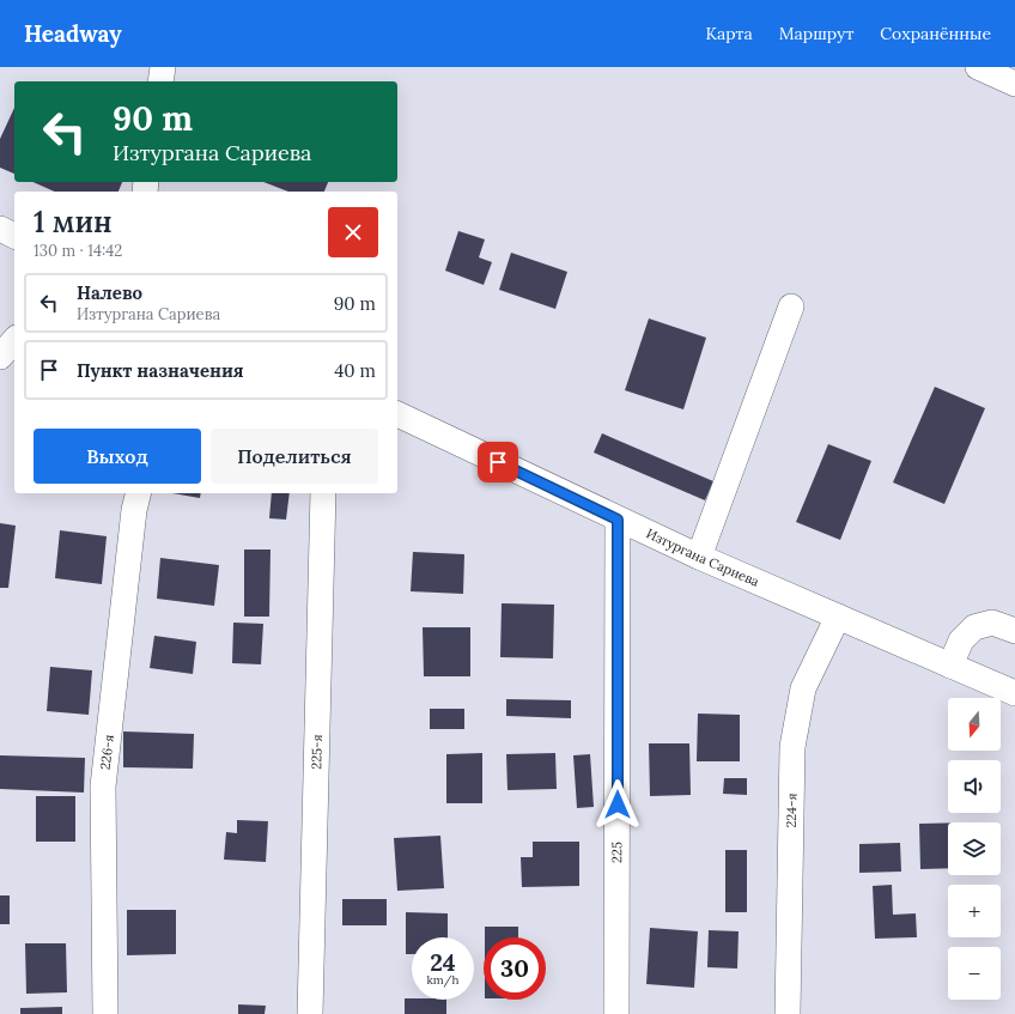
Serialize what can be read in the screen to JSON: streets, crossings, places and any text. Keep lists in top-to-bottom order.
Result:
{
  "streets": {
    "street": [
      "Изтургана Сариева",
      "226-я",
      "225-я",
      "224-я",
      "225"
    ]
  },
  "crossings": [
    ["Изтургана Сариева", "224-я"],
    ["Изтургана Сариева", "225"]
  ],
  "north": "bottom",
  "page": {
    "header": "Headway",
    "nav": ["Карта", "Маршрут", "Сохранённые"],
    "turn": ["90 m", "Изтургана Сариева"],
    "heading": ["1 мин", "130 m · 14:42"],
    "list": [
      {
        "name": "Налево",
        "note": "Изтургана Сариева",
        "value": "90 m"
      },
      {
        "name": "Пункт назначения",
        "value": "40 m"
      }
    ],
    "buttons": ["Выход", "Поделиться"],
    "map_buttons": ["+", "−"],
    "speed": "24 km/h",
    "limit": "30"
  }
}
